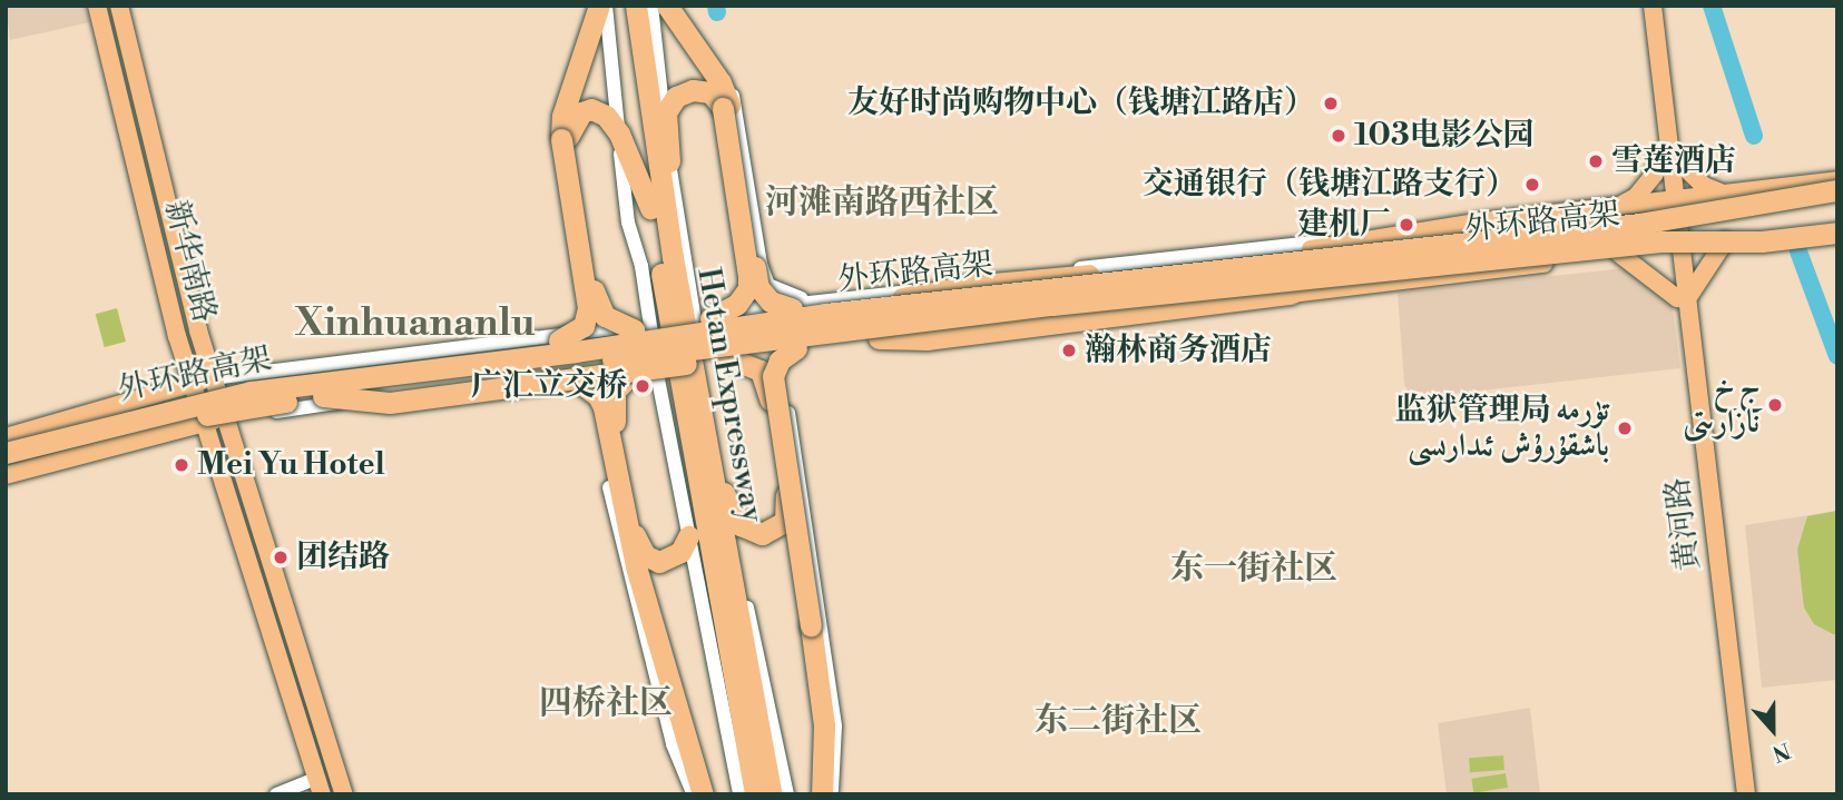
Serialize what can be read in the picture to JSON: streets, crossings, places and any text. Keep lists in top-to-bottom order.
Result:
{
  "streets": {
    "highway": ["外环路高架", "Hetan Expressway"],
    "main road": ["新华南路", "黄河路"]
  },
  "crossings": [
    ["外环路高架", "黄河路"]
  ],
  "districts": [
    "河滩南路西社区",
    "Xinhuananlu",
    "东一街社区",
    "四桥社区",
    "东二街社区"
  ],
  "places": [
    "友好时尚购物中心（钱塘江路店）",
    "103电影公园",
    "雪莲酒店",
    "交通银行（钱塘江路支行）",
    "建机厂",
    "瀚林商务酒店",
    "广汇立交桥",
    "ج خ نازارىتى",
    "监狱管理局 تۈرمە باشقۇرۇش ئىدارىسى",
    "Mei Yu Hotel",
    "团结路"
  ],
  "north": "bottom"
}
